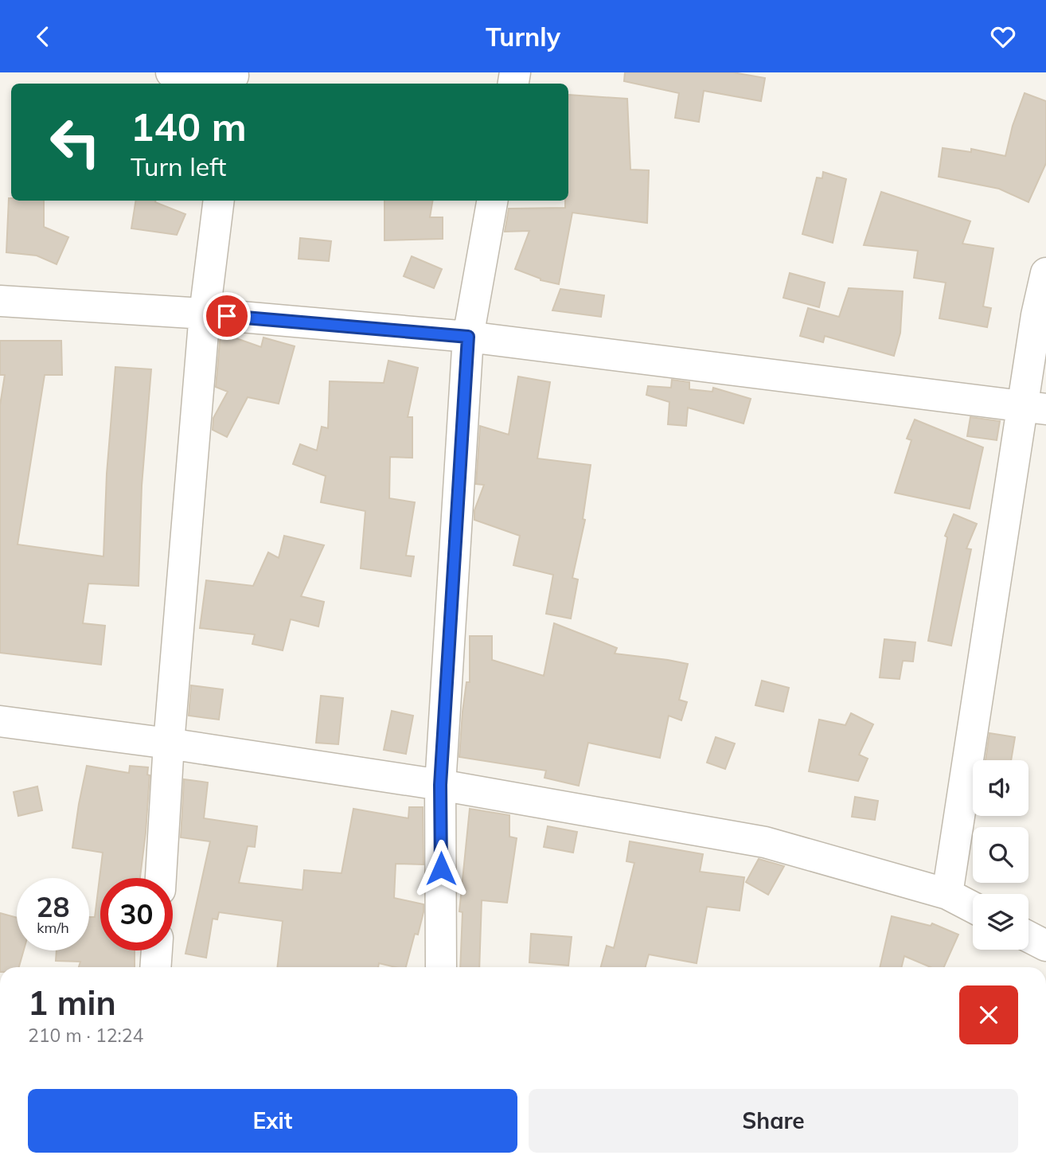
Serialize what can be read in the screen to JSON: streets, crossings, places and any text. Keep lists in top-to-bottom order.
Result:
{
  "page": {
    "header": "Turnly",
    "turn": ["140 m", "Turn left"],
    "speed": "28 km/h",
    "limit": "30",
    "heading": ["1 min", "210 m · 12:24"],
    "buttons": ["Exit", "Share"]
  }
}
